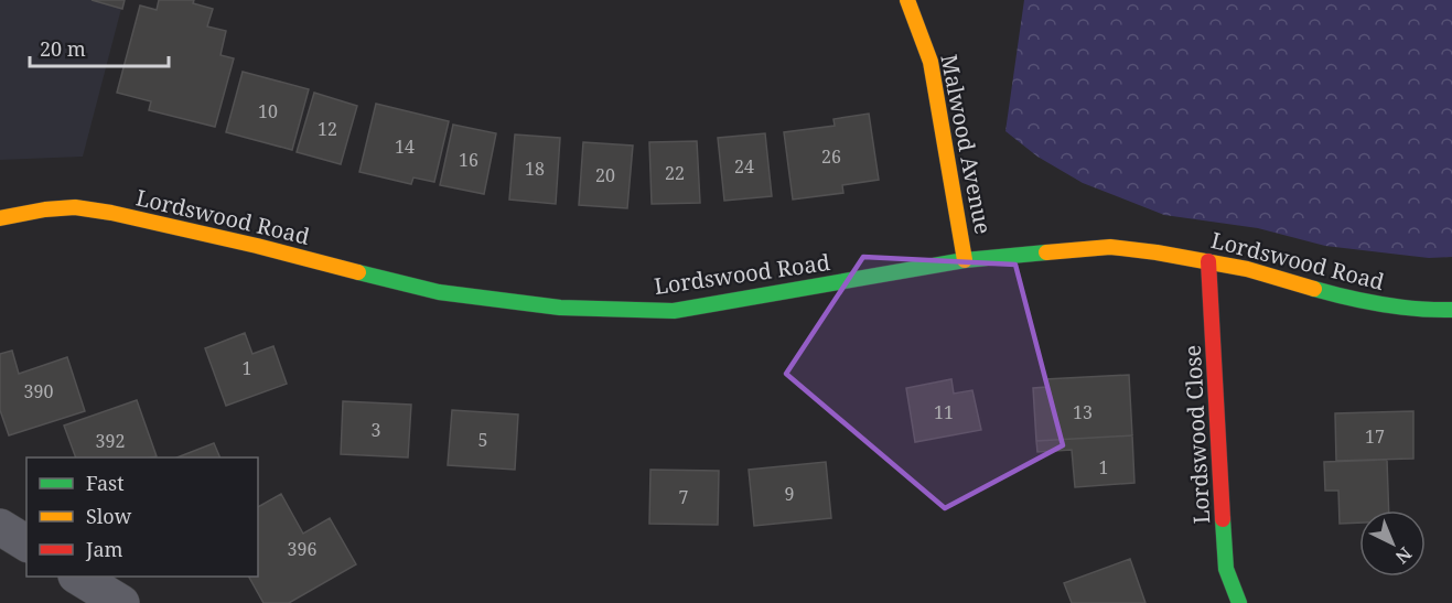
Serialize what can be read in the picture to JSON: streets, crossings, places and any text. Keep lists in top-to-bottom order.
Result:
{
  "streets": {
    "street": ["Malwood Avenue", "Lordswood Road", "Lordswood Close"]
  },
  "crossings": [
    ["Malwood Avenue", "Lordswood Road"],
    ["Lordswood Road", "Lordswood Close"]
  ],
  "house_numbers": [
    "10",
    "12",
    "14",
    "26",
    "16",
    "24",
    "18",
    "22",
    "20",
    "1",
    "390",
    "11",
    "13",
    "3",
    "17",
    "5",
    "392",
    "1",
    "9",
    "7",
    "396"
  ],
  "legend": ["Fast", "Slow", "Jam"],
  "scale_bar": "20 m",
  "north": "bottom right"
}
